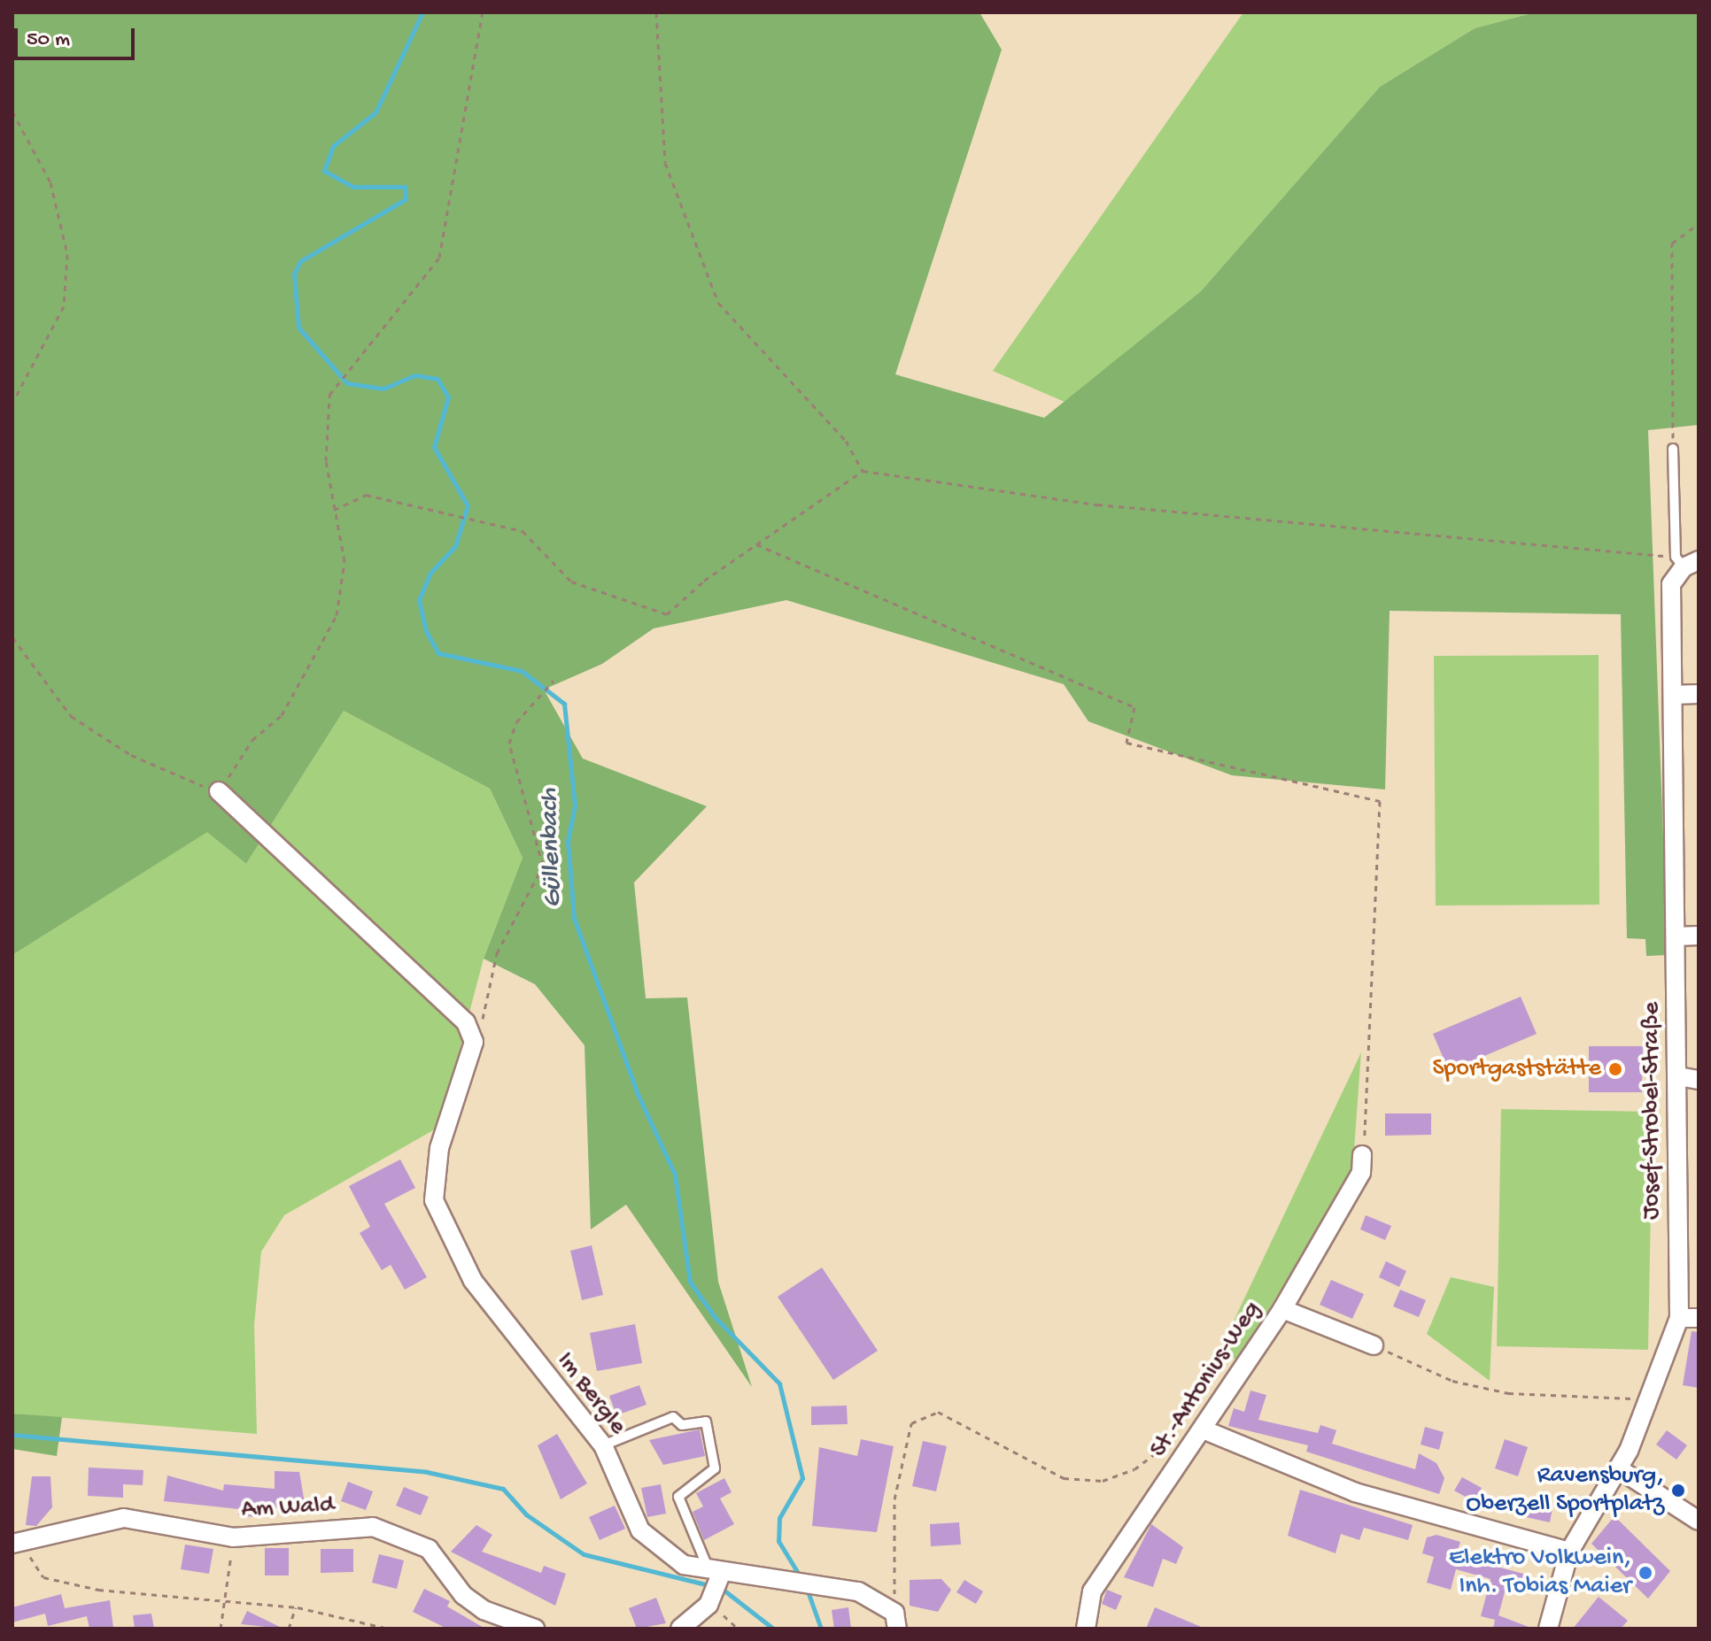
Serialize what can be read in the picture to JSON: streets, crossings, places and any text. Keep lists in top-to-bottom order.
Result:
{
  "streets": {
    "street": [
      "Josef-Strobel-Straße",
      "St.-Antonius-Weg",
      "Im Bergle",
      "Am Wald"
    ]
  },
  "water": ["Güllenbach"],
  "places": ["Sportgaststätte", "Ravensburg, Oberzell Sportplatz", "Elektro Volkwein, Inh. Tobias Maier"],
  "scale_bar": "50 m"
}
